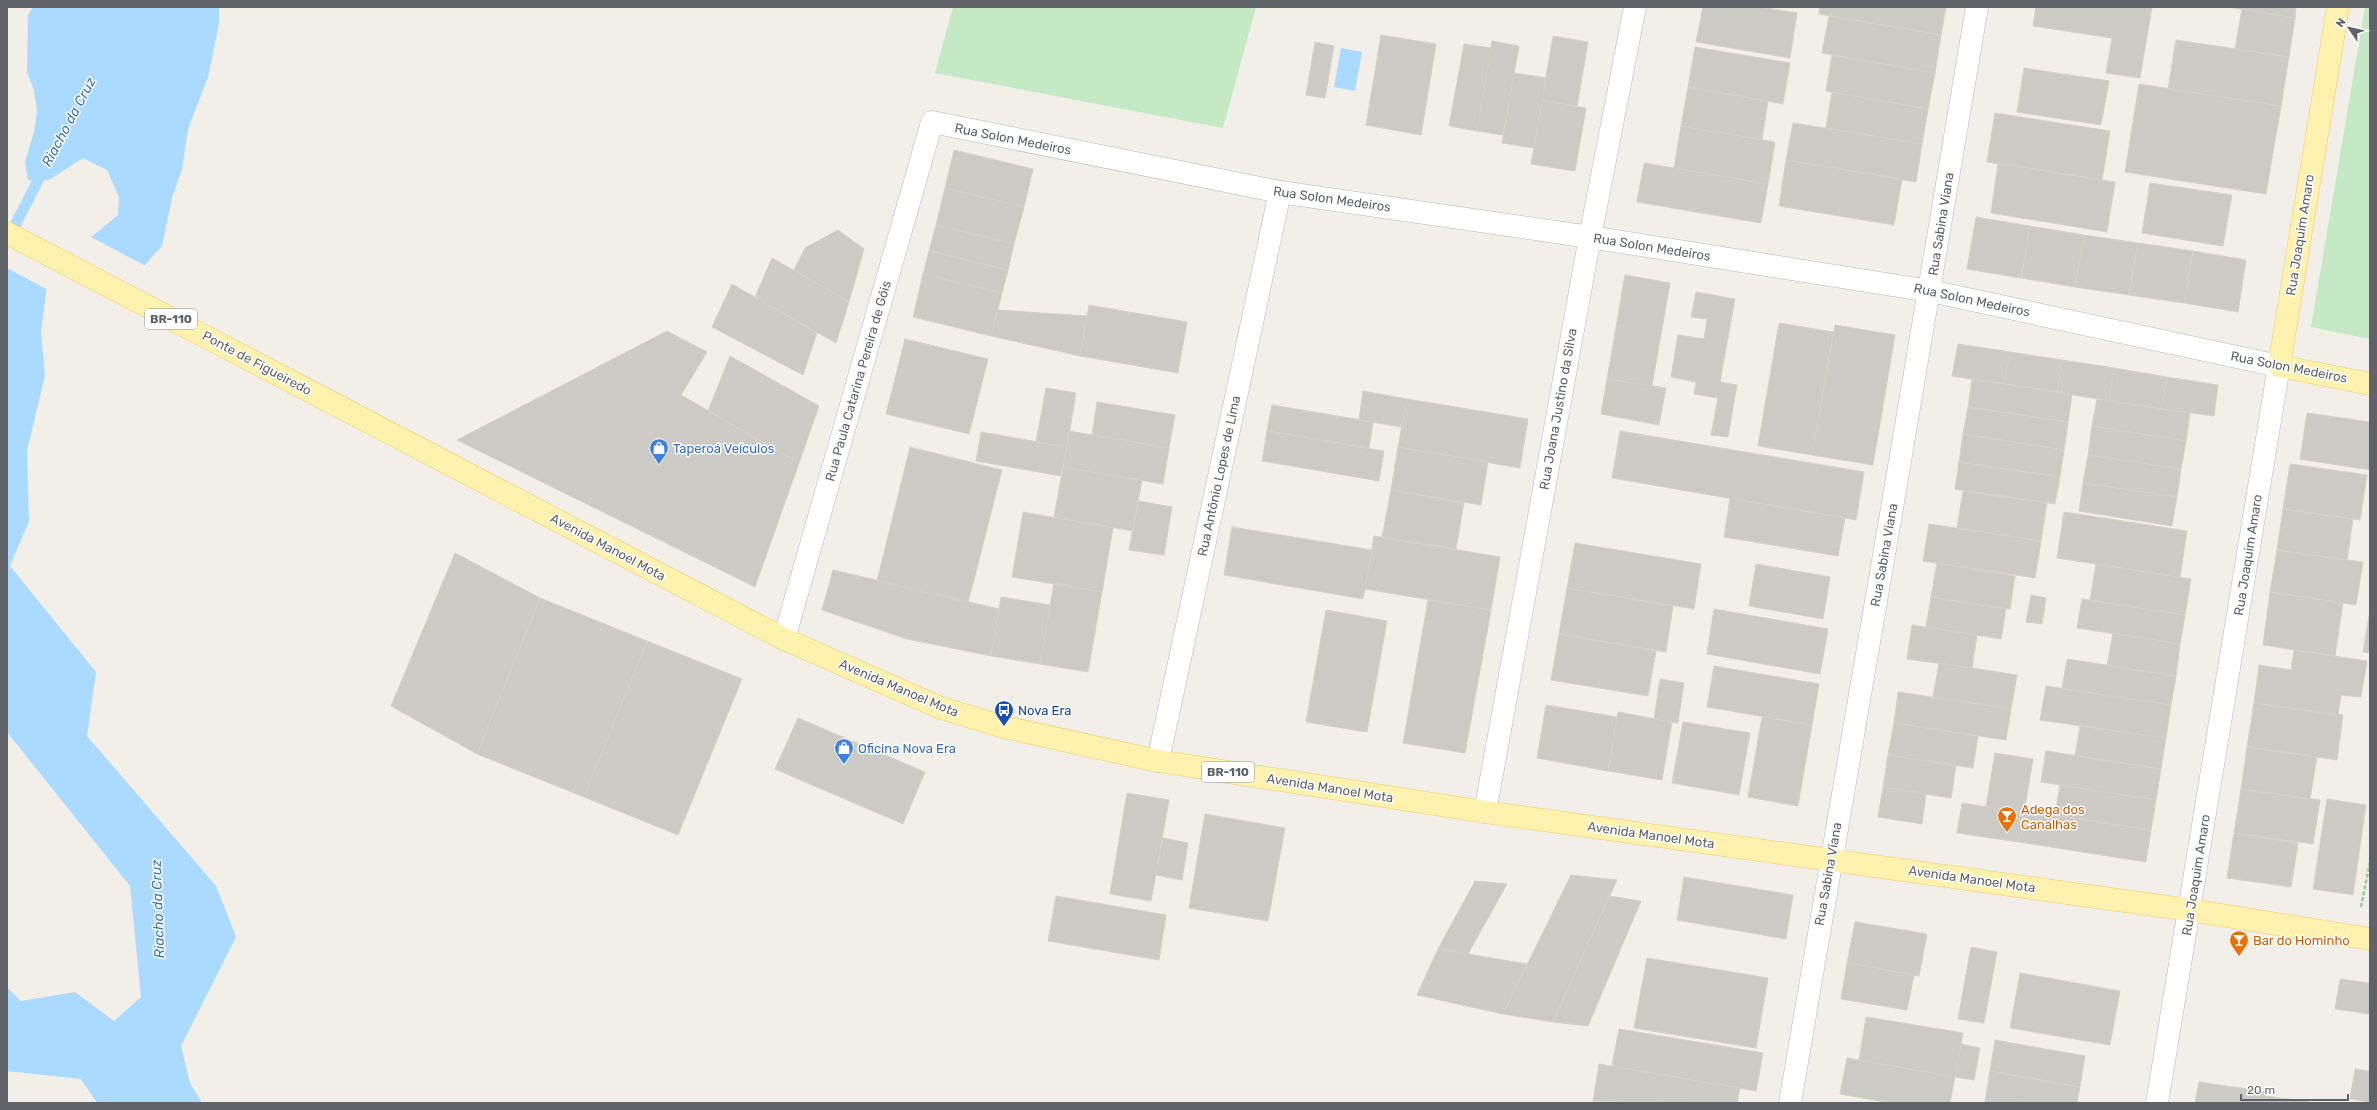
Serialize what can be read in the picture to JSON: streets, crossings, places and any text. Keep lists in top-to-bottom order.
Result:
{
  "streets": {
    "main road": [
      "Rua Solon Medeiros",
      "Rua Joaquim Amaro",
      "BR-110",
      "Ponte de Figueiredo",
      "Avenida Manoel Mota"
    ],
    "street": [
      "Rua Sabina Viana",
      "Rua Paula Catarina Pereira de Góis",
      "Rua Joana Justino da Silva",
      "Rua Antônio Lopes de Lima"
    ]
  },
  "crossings": [
    ["Rua Solon Medeiros", "Rua Sabina Viana"],
    ["Rua Solon Medeiros", "Rua Joaquim Amaro"],
    ["Rua Solon Medeiros", "Rua Paula Catarina Pereira de Góis"],
    ["Rua Solon Medeiros", "Rua Joana Justino da Silva"],
    ["Rua Solon Medeiros", "Rua Antônio Lopes de Lima"],
    ["Rua Sabina Viana", "Avenida Manoel Mota"],
    ["Rua Joaquim Amaro", "Avenida Manoel Mota"],
    ["Ponte de Figueiredo", "Avenida Manoel Mota"],
    ["Rua Paula Catarina Pereira de Góis", "Avenida Manoel Mota"],
    ["Rua Joana Justino da Silva", "Avenida Manoel Mota"],
    ["Rua Antônio Lopes de Lima", "Avenida Manoel Mota"]
  ],
  "water": ["Riacho da Cruz"],
  "places": {
    "shop": ["Taperoá Veículos", "Oficina Nova Era"],
    "bus stop": ["Nova Era"],
    "bar": ["Adega dos Canalhas", "Bar do Hominho"]
  },
  "scale_bar": "20 m",
  "north": "top left"
}
